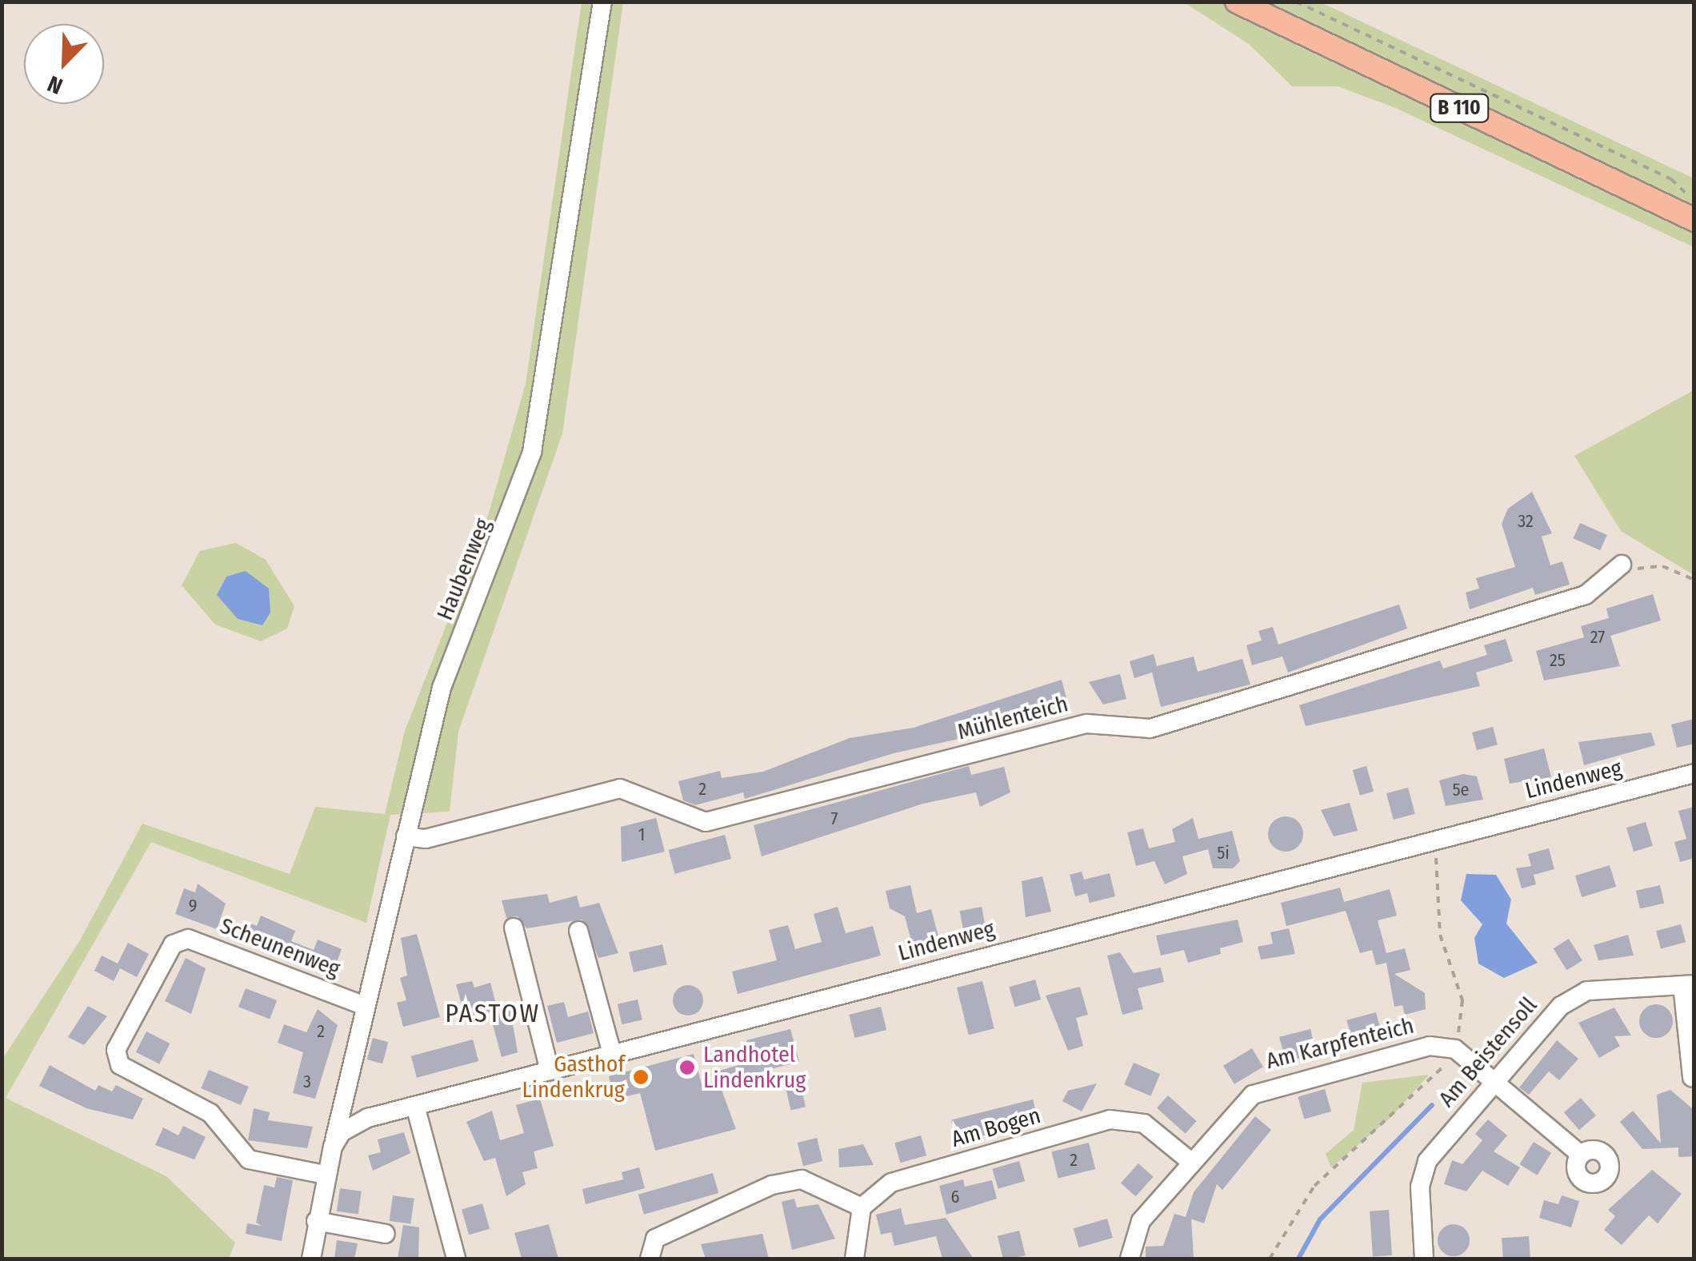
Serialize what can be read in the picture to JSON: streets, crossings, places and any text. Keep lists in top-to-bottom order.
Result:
{
  "streets": {
    "main road": ["B 110"],
    "street": [
      "Haubenweg",
      "Mühlenteich",
      "Lindenweg",
      "Scheunenweg",
      "Am Karpfenteich",
      "Am Beistensoll",
      "Am Bogen"
    ]
  },
  "crossings": [
    ["Haubenweg", "Mühlenteich"],
    ["Haubenweg", "Lindenweg"],
    ["Haubenweg", "Scheunenweg"],
    ["Am Karpfenteich", "Am Beistensoll"],
    ["Am Karpfenteich", "Am Bogen"]
  ],
  "districts": ["PASTOW"],
  "places": ["Landhotel Lindenkrug", "Gasthof Lindenkrug"],
  "house_numbers": [
    "32",
    "27",
    "25",
    "2",
    "5e",
    "7",
    "1",
    "5i",
    "9",
    "2",
    "3",
    "2",
    "6"
  ],
  "north": "bottom left"
}
